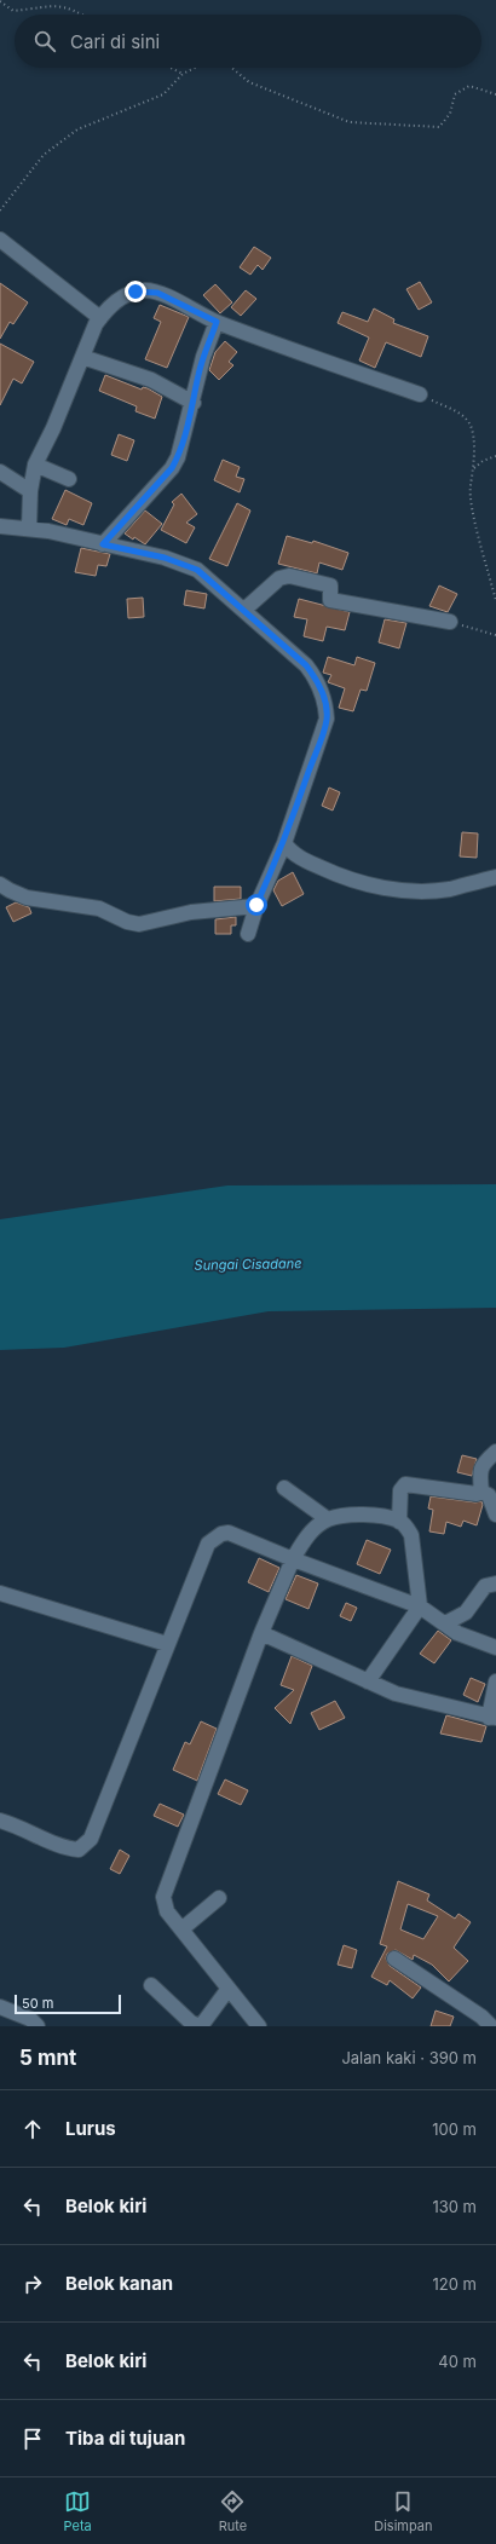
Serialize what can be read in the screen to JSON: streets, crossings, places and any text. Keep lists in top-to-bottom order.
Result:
{
  "water": ["Sungai Cisadane"],
  "scale_bar": "50 m",
  "page": {
    "search": "Cari di sini",
    "scale": "50 m",
    "heading": ["5 mnt", "Jalan kaki · 390 m"],
    "list": [
      ["Lurus", "100 m"],
      ["Belok kiri", "130 m"],
      ["Belok kanan", "120 m"],
      ["Belok kiri", "40 m"],
      "Tiba di tujuan"
    ],
    "nav": ["Peta", "Rute", "Disimpan"]
  }
}
